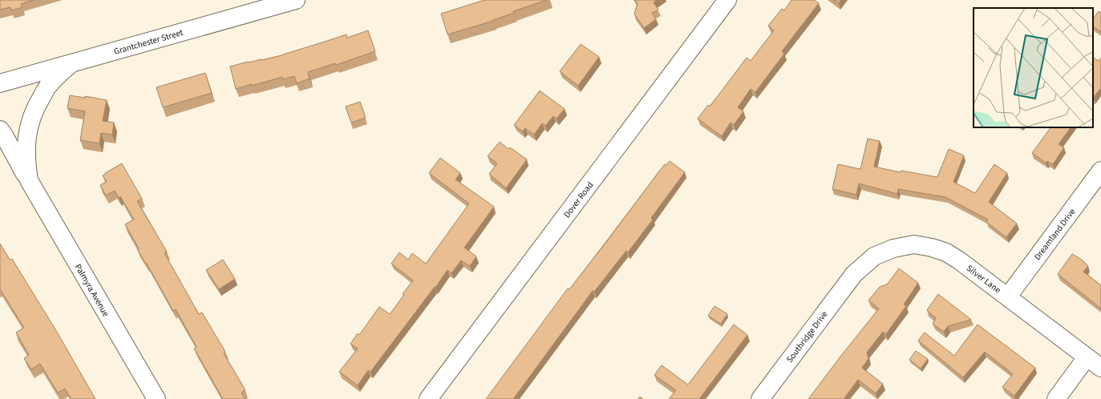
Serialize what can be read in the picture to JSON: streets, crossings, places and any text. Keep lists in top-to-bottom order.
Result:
{
  "streets": {
    "street": [
      "Grantchester Street",
      "Dover Road",
      "Dreamland Drive",
      "Silver Lane",
      "Palmyra Avenue",
      "Southridge Drive"
    ]
  },
  "crossings": [
    ["Grantchester Street", "Palmyra Avenue"],
    ["Dreamland Drive", "Silver Lane"],
    ["Silver Lane", "Southridge Drive"]
  ]
}
